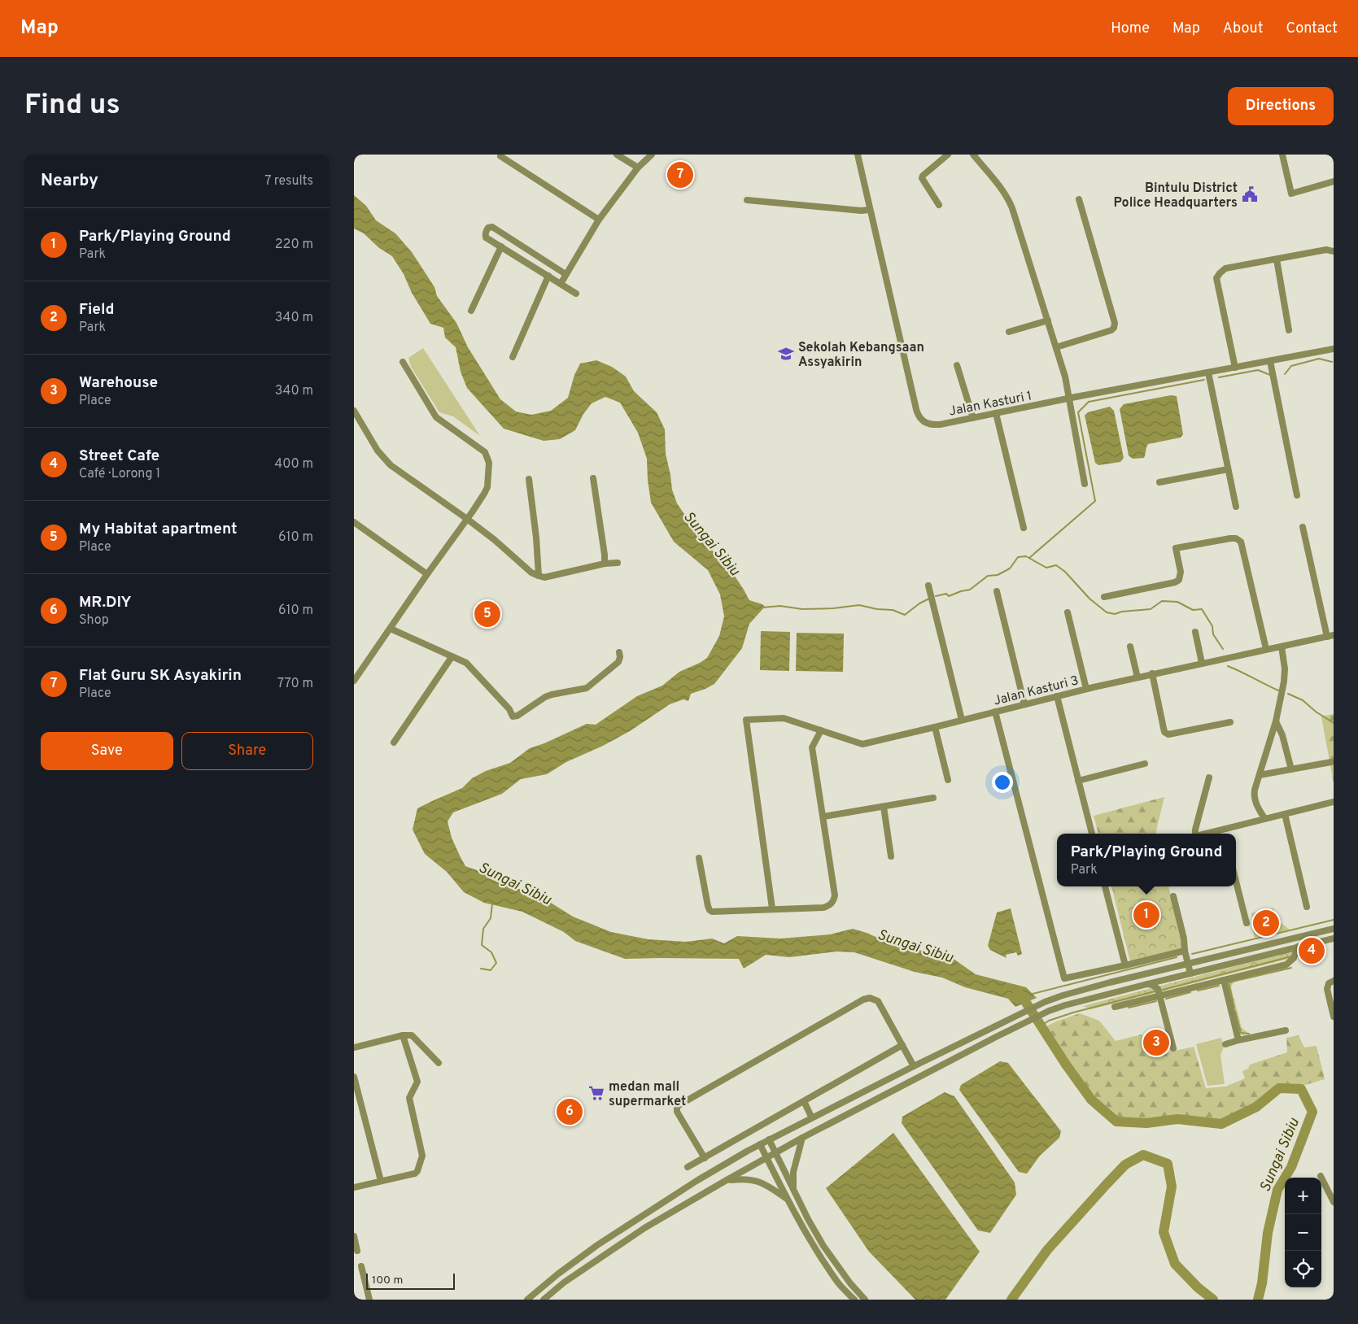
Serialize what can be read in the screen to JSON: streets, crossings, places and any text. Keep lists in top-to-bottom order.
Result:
{
  "streets": {
    "street": ["Jalan Kasturi 1", "Jalan Kasturi 3"]
  },
  "water": ["Sungai Sibiu"],
  "places": {
    "public building": ["Bintulu District Police Headquarters"],
    "school or university": ["Sekolah Kebangsaan Assyakirin"],
    "supermarket": ["medan mall supermarket"]
  },
  "scale_bar": "100 m",
  "page": {
    "header": "Map",
    "nav": [
      "Home",
      "Map",
      "About",
      "Contact"
    ],
    "buttons": [
      "Directions",
      ["Save", "Share"]
    ],
    "title": "Find us",
    "heading": ["Nearby", "7 results"],
    "pins": [
      "7",
      "5",
      "1",
      "2",
      "4",
      "3",
      "6"
    ],
    "list": [
      {
        "mark": "1",
        "name": "Park/Playing Ground",
        "note": "Park",
        "value": "220 m"
      },
      {
        "mark": "2",
        "name": "Field",
        "note": "Park",
        "value": "340 m"
      },
      {
        "mark": "3",
        "name": "Warehouse",
        "note": "Place",
        "value": "340 m"
      },
      {
        "mark": "4",
        "name": "Street Cafe",
        "note": "Café · Lorong 1",
        "value": "400 m"
      },
      {
        "mark": "5",
        "name": "My Habitat apartment",
        "note": "Place",
        "value": "610 m"
      },
      {
        "mark": "6",
        "name": "MR.DIY",
        "note": "Shop",
        "value": "610 m"
      },
      {
        "mark": "7",
        "name": "Flat Guru SK Asyakirin",
        "note": "Place",
        "value": "770 m"
      }
    ],
    "popup": ["Park/Playing Ground", "Park"],
    "map_buttons": ["+", "−"],
    "scale": "100 m"
  }
}
